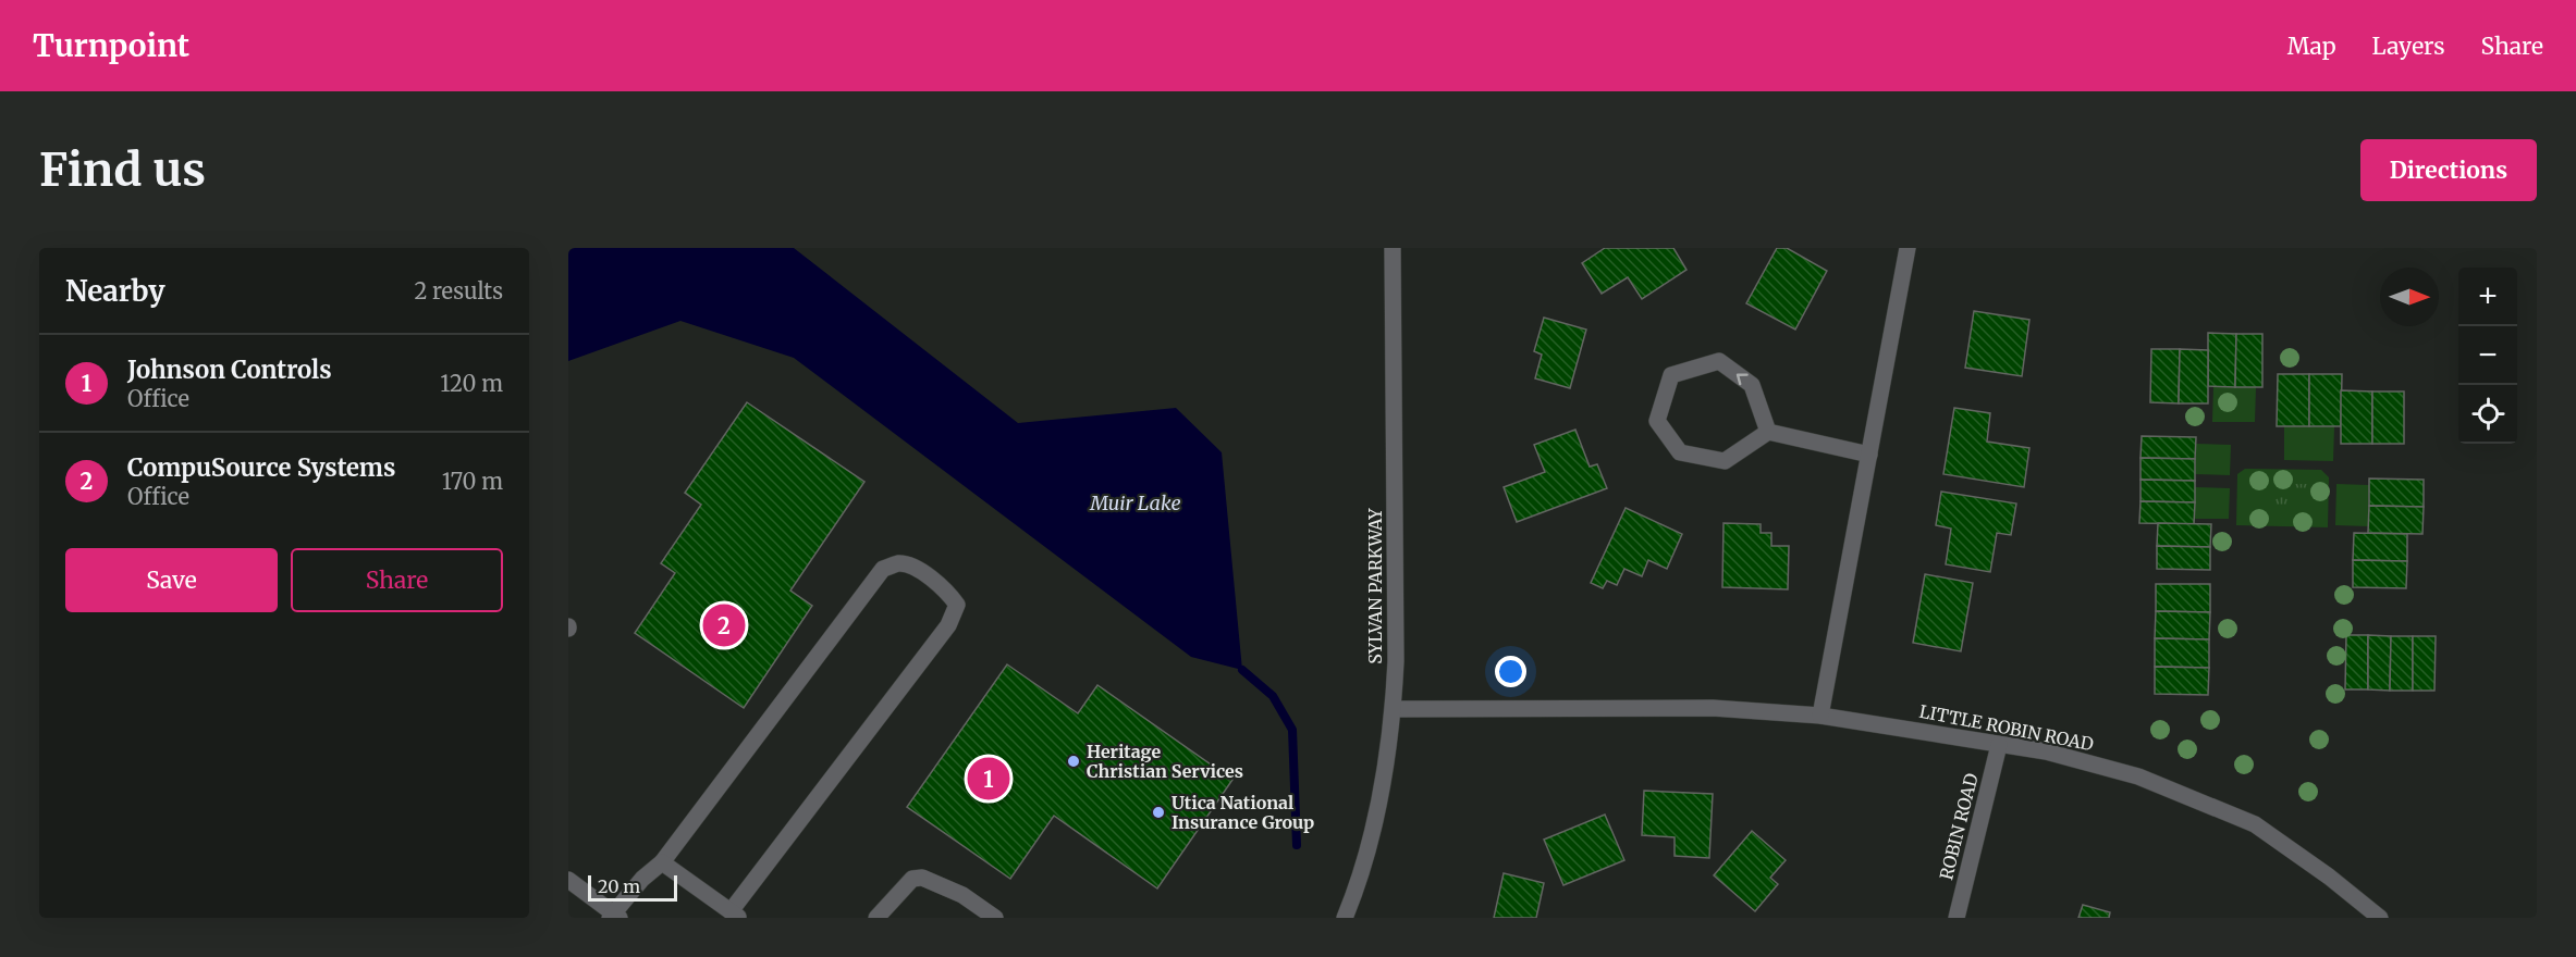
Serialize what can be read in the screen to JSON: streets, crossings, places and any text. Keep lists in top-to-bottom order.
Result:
{
  "streets": {
    "street": ["SYLVAN PARKWAY", "LITTLE ROBIN ROAD", "ROBIN ROAD"]
  },
  "crossings": [
    ["SYLVAN PARKWAY", "LITTLE ROBIN ROAD"],
    ["LITTLE ROBIN ROAD", "ROBIN ROAD"]
  ],
  "water": ["Muir Lake"],
  "places": ["Heritage Christian Services", "Utica National Insurance Group"],
  "scale_bar": "20 m",
  "north": "right",
  "page": {
    "header": "Turnpoint",
    "nav": ["Map", "Layers", "Share"],
    "buttons": [
      "Directions",
      ["Save", "Share"]
    ],
    "title": "Find us",
    "heading": ["Nearby", "2 results"],
    "map_buttons": ["+", "−"],
    "list": [
      {
        "mark": "1",
        "name": "Johnson Controls",
        "note": "Office",
        "value": "120 m"
      },
      {
        "mark": "2",
        "name": "CompuSource Systems",
        "note": "Office",
        "value": "170 m"
      }
    ],
    "pins": ["2", "1"],
    "scale": "20 m"
  }
}
